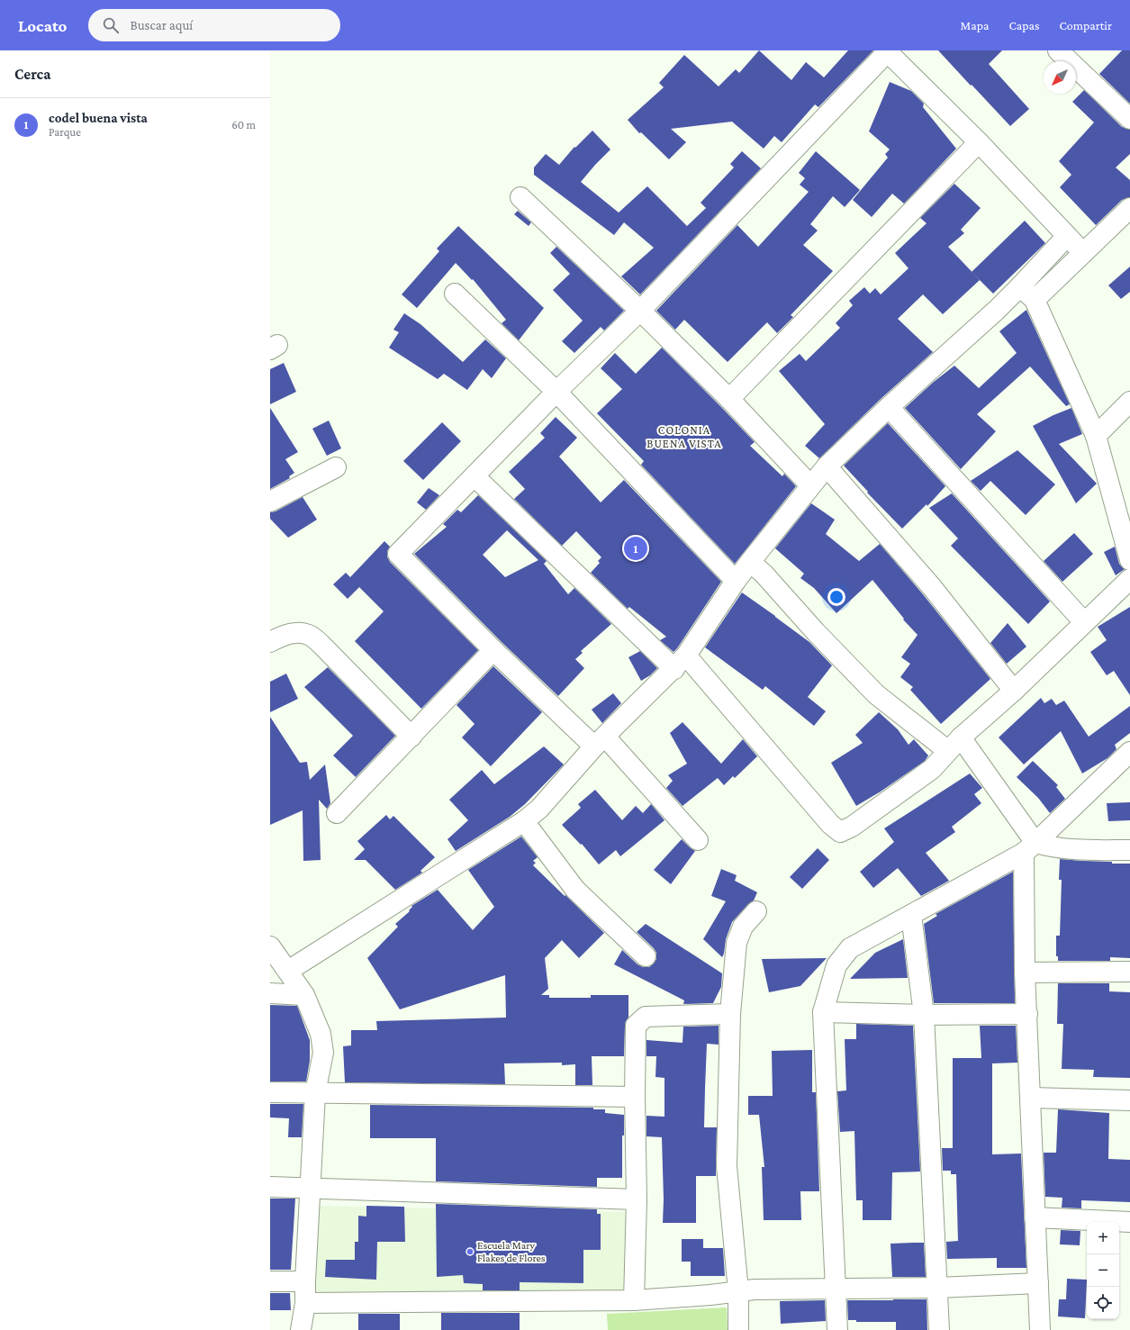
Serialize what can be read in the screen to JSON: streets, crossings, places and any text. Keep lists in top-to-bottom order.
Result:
{
  "districts": ["COLONIA BUENA VISTA"],
  "places": ["Escuela Mary Flakes de Flores"],
  "north": "bottom left",
  "page": {
    "header": "Locato",
    "search": "Buscar aquí",
    "nav": ["Mapa", "Capas", "Compartir"],
    "heading": "Cerca",
    "list": [
      {
        "mark": "1",
        "name": "codel buena vista",
        "note": "Parque",
        "value": "60 m"
      }
    ],
    "pins": "1",
    "map_buttons": ["+", "−"]
  }
}
